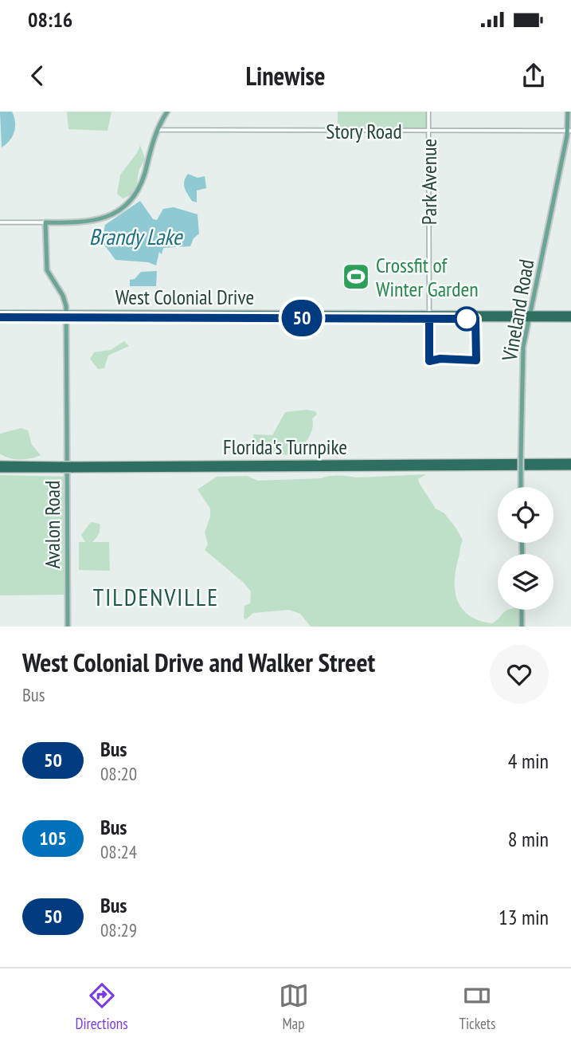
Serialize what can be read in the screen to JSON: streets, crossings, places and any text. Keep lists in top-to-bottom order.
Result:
{
  "streets": {
    "highway": ["West Colonial Drive", "Florida's Turnpike"],
    "main road": ["Vineland Road", "Avalon Road"],
    "street": ["Story Road", "Park Avenue"]
  },
  "crossings": [
    ["Story Road", "Park Avenue"],
    ["Story Road", "Vineland Road"],
    ["Park Avenue", "West Colonial Drive"],
    ["West Colonial Drive", "Vineland Road"],
    ["West Colonial Drive", "Avalon Road"]
  ],
  "districts": ["TILDENVILLE"],
  "water": ["Brandy Lake"],
  "places": {
    "sports": ["Crossfit of Winter Garden"]
  },
  "lines": ["bus line 50"],
  "page": {
    "status": "08:16",
    "header": "Linewise",
    "on_map": "50",
    "heading": ["West Colonial Drive and Walker Street", "Bus"],
    "list": [
      {
        "mark": "50",
        "name": "Bus",
        "note": "08:20",
        "value": "4 min"
      },
      {
        "mark": "105",
        "name": "Bus",
        "note": "08:24",
        "value": "8 min"
      },
      {
        "mark": "50",
        "name": "Bus",
        "note": "08:29",
        "value": "13 min"
      }
    ],
    "tabs": ["Directions", "Map", "Tickets"]
  }
}
